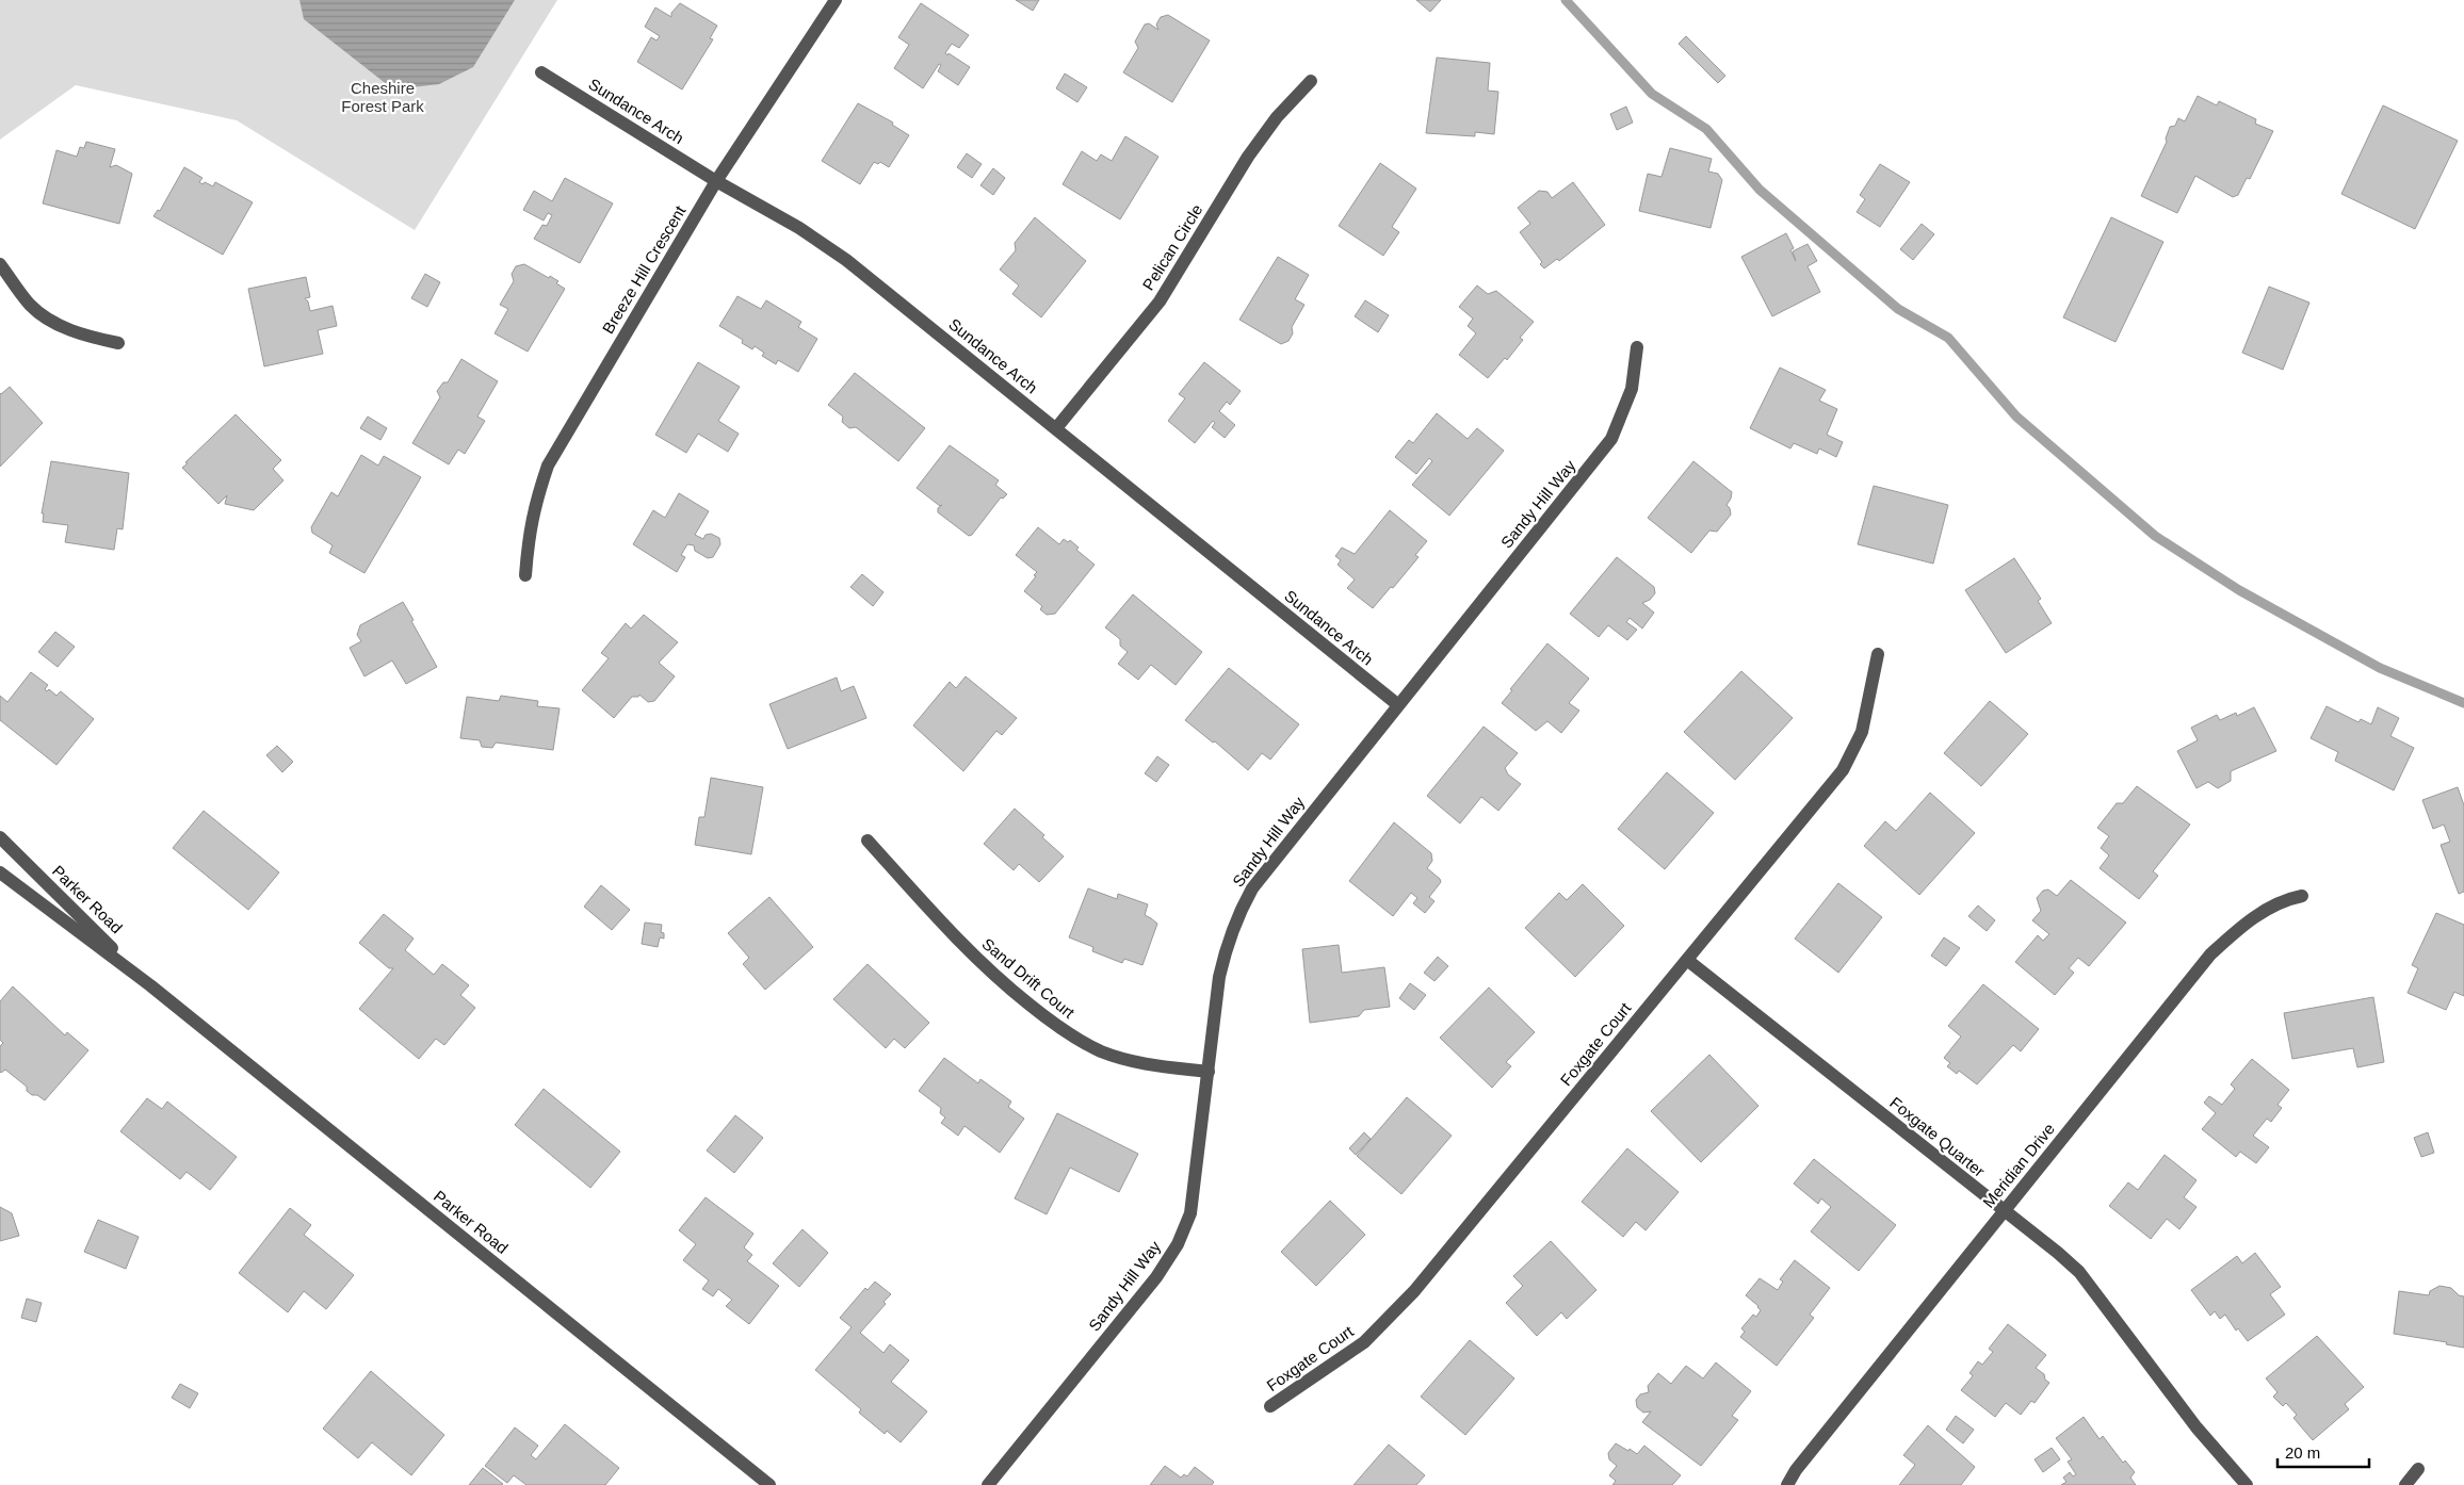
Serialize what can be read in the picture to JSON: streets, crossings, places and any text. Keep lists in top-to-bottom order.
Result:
{
  "streets": {
    "street": [
      "Sundance Arch",
      "Pelican Circle",
      "Breeze Hill Crescent",
      "Sandy Hill Way",
      "Parker Road",
      "Sand Drift Court",
      "Foxgate Court",
      "Foxgate Quarter",
      "Meridian Drive"
    ]
  },
  "crossings": [
    ["Sundance Arch", "Pelican Circle"],
    ["Sundance Arch", "Breeze Hill Crescent"],
    ["Sundance Arch", "Sandy Hill Way"],
    ["Sandy Hill Way", "Sand Drift Court"],
    ["Foxgate Court", "Foxgate Quarter"],
    ["Foxgate Quarter", "Meridian Drive"]
  ],
  "parks": ["Cheshire Forest Park"],
  "scale_bar": "20 m"
}
